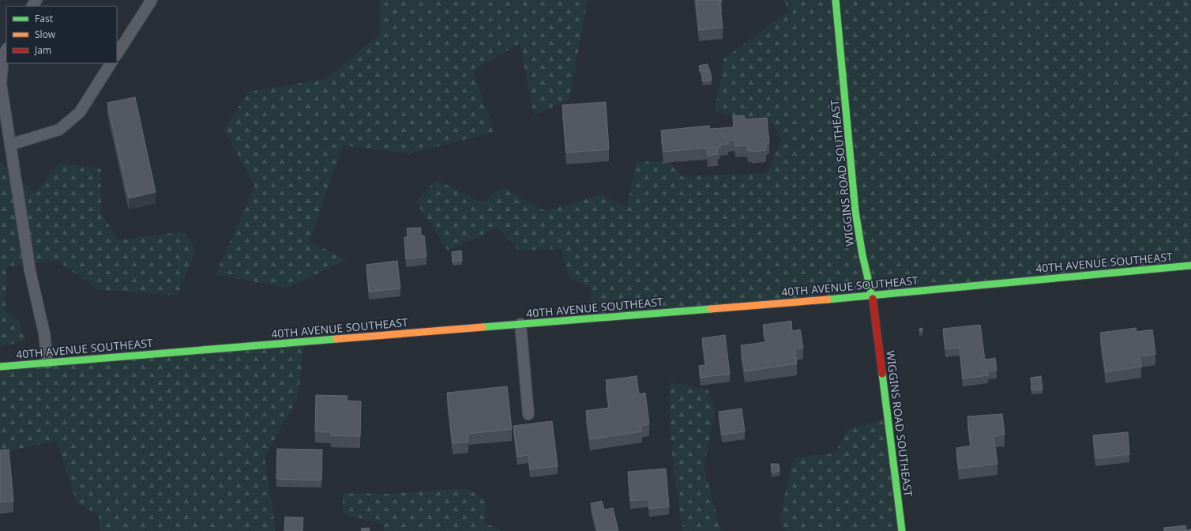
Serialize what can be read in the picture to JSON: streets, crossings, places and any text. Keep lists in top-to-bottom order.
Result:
{
  "streets": {
    "street": ["WIGGINS ROAD SOUTHEAST", "40TH AVENUE SOUTHEAST"]
  },
  "crossings": [
    ["WIGGINS ROAD SOUTHEAST", "40TH AVENUE SOUTHEAST"]
  ],
  "legend": ["Fast", "Slow", "Jam"]
}
